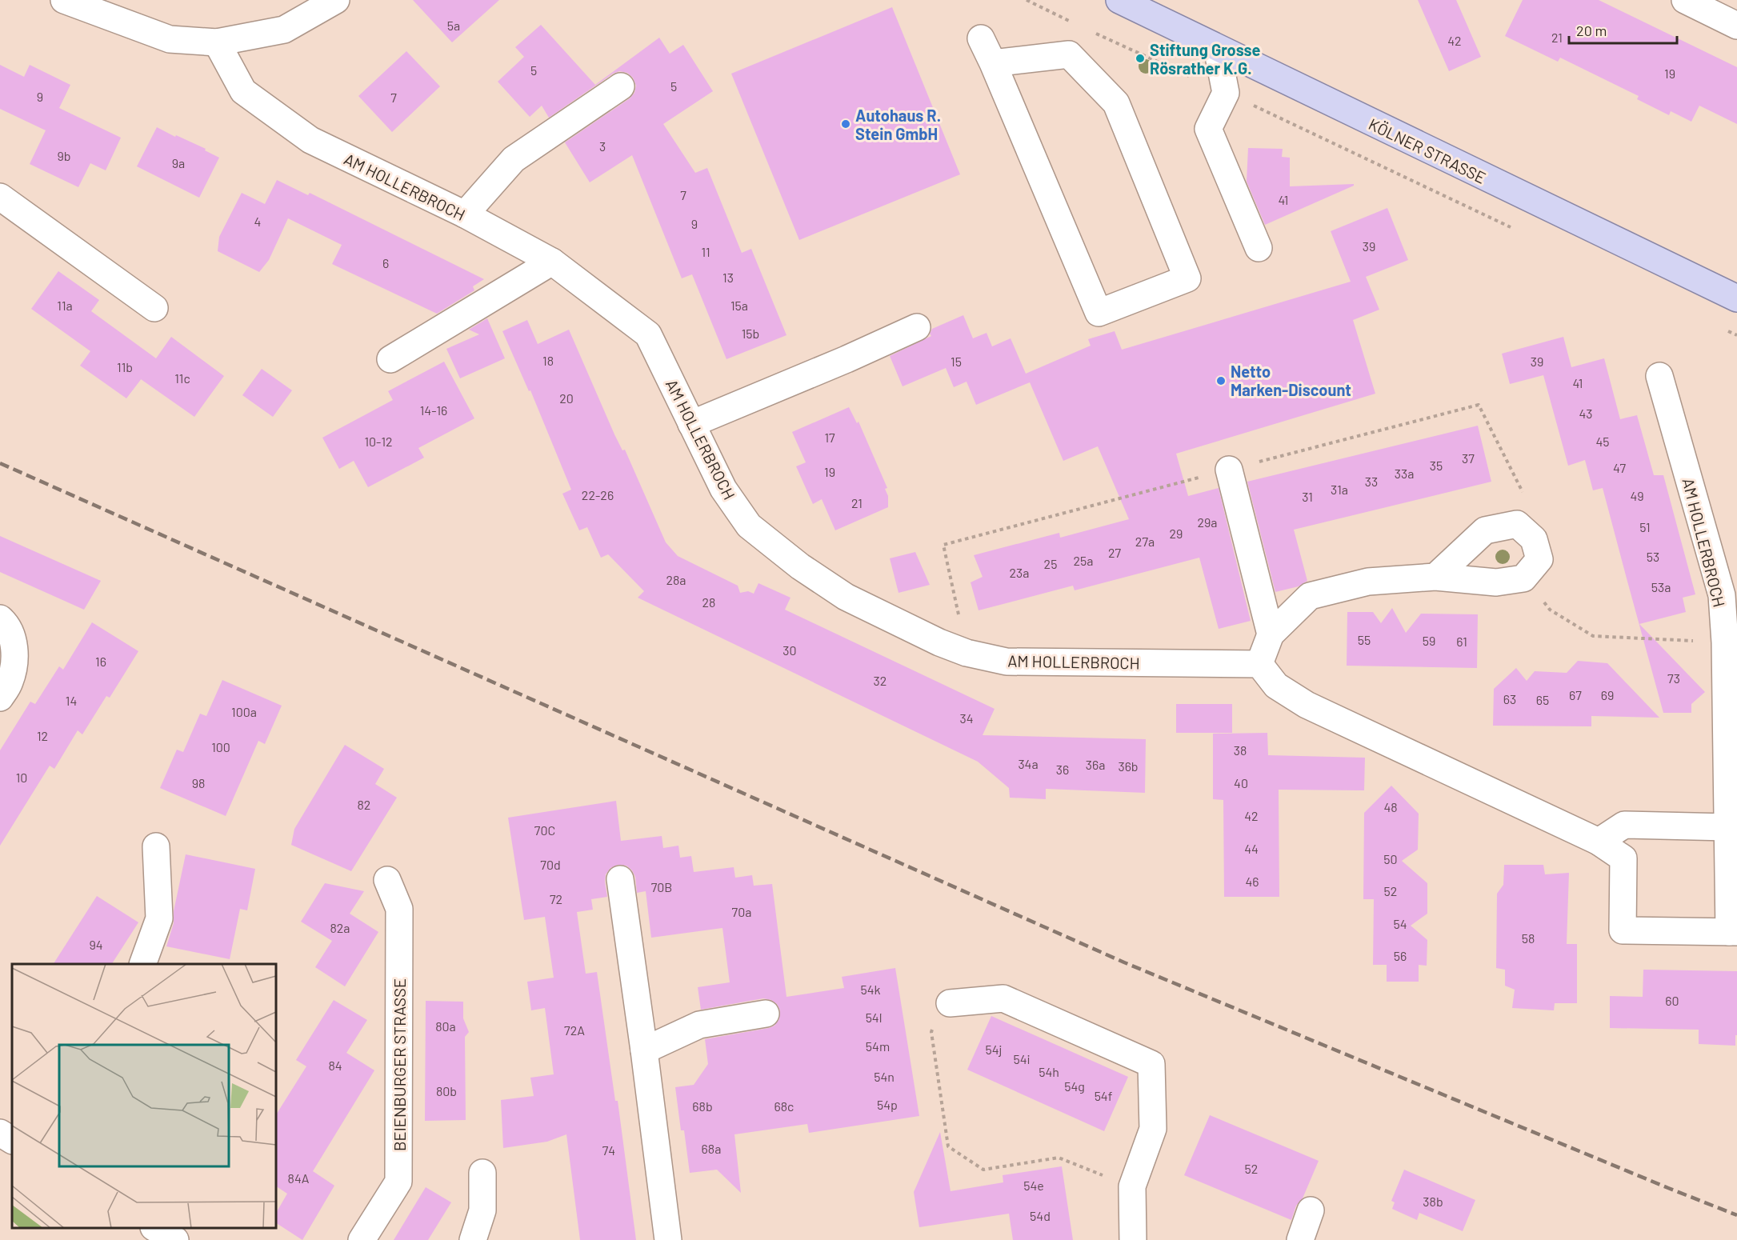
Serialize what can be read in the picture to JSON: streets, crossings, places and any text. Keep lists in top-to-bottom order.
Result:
{
  "streets": {
    "main road": ["KÖLNER STRASSE"],
    "street": ["AM HOLLERBROCH", "BEIENBURGER STRASSE"]
  },
  "places": ["Stiftung Grosse Rösrather K.G.", "Autohaus R. Stein GmbH", "Netto Marken-Discount"],
  "house_numbers": [
    "5a",
    "21",
    "42",
    "5",
    "19",
    "5",
    "9",
    "7",
    "3",
    "9b",
    "9a",
    "7",
    "41",
    "4",
    "9",
    "39",
    "11",
    "6",
    "13",
    "11a",
    "15a",
    "15b",
    "18",
    "15",
    "39",
    "11b",
    "11c",
    "41",
    "20",
    "14-16",
    "43",
    "17",
    "10-12",
    "45",
    "37",
    "35",
    "47",
    "19",
    "33a",
    "33",
    "31a",
    "22-26",
    "49",
    "31",
    "21",
    "29a",
    "51",
    "29",
    "27a",
    "27",
    "53",
    "25a",
    "25",
    "23a",
    "28a",
    "53a",
    "28",
    "55",
    "59",
    "61",
    "30",
    "16",
    "73",
    "32",
    "67",
    "69",
    "63",
    "65",
    "14",
    "100a",
    "34",
    "12",
    "100",
    "38",
    "34a",
    "36a",
    "36b",
    "36",
    "10",
    "98",
    "40",
    "82",
    "48",
    "42",
    "70C",
    "44",
    "50",
    "70d",
    "46",
    "70B",
    "52",
    "72",
    "70a",
    "54",
    "82a",
    "58",
    "94",
    "56",
    "54k",
    "60",
    "54l",
    "80a",
    "72A",
    "54m",
    "54j",
    "54i",
    "84",
    "54h",
    "54n",
    "54g",
    "80b",
    "54f",
    "54p",
    "68b",
    "68c",
    "68a",
    "74",
    "52",
    "84A",
    "54e",
    "38b",
    "54d"
  ],
  "scale_bar": "20 m"
}
